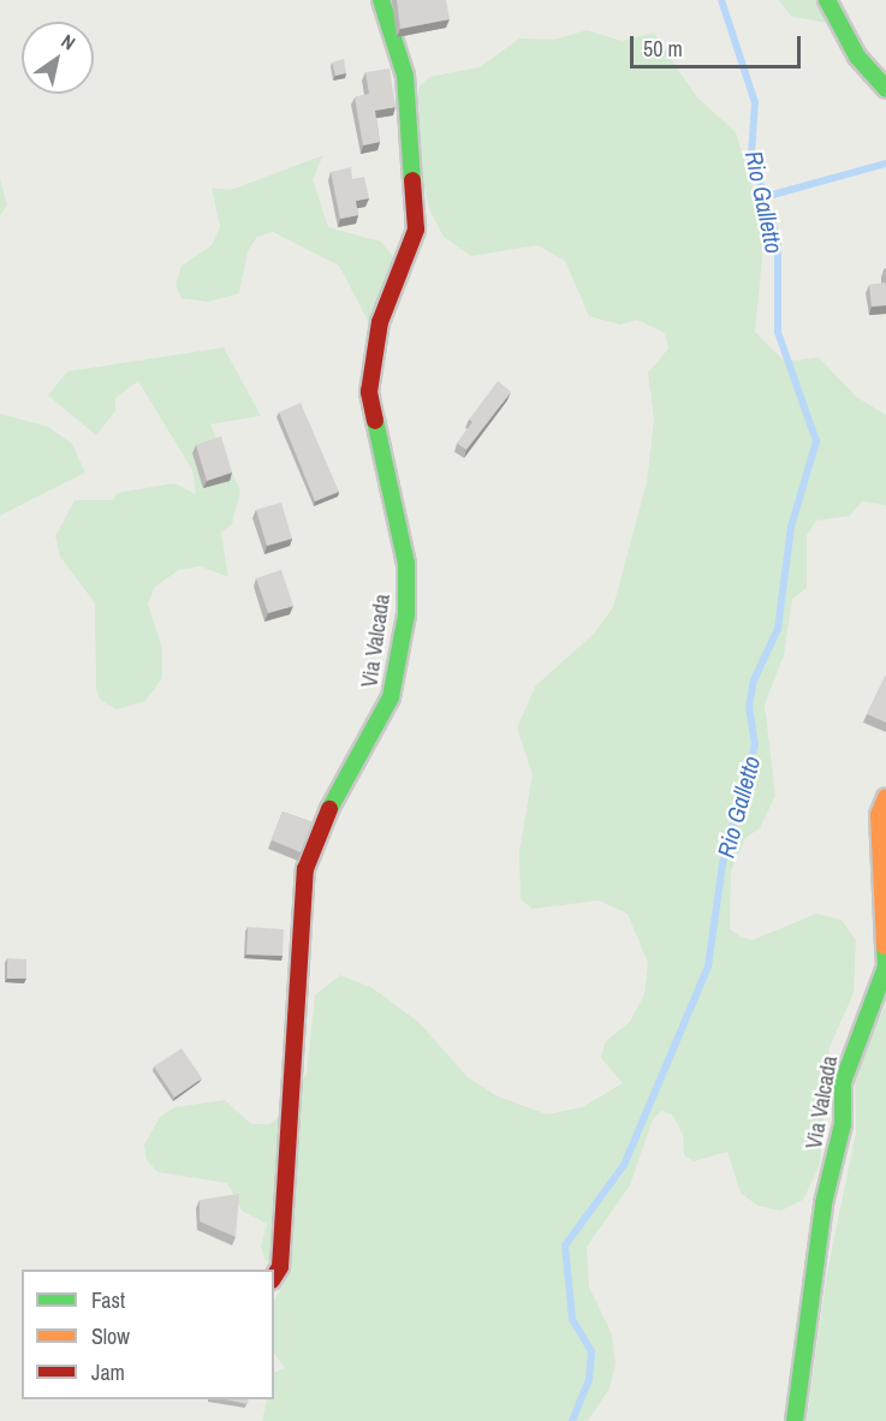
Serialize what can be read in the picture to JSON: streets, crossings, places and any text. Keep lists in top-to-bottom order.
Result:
{
  "streets": {
    "street": ["Via Valcada"]
  },
  "water": ["Rio Galletto"],
  "legend": ["Fast", "Slow", "Jam"],
  "scale_bar": "50 m",
  "north": "top right"
}
